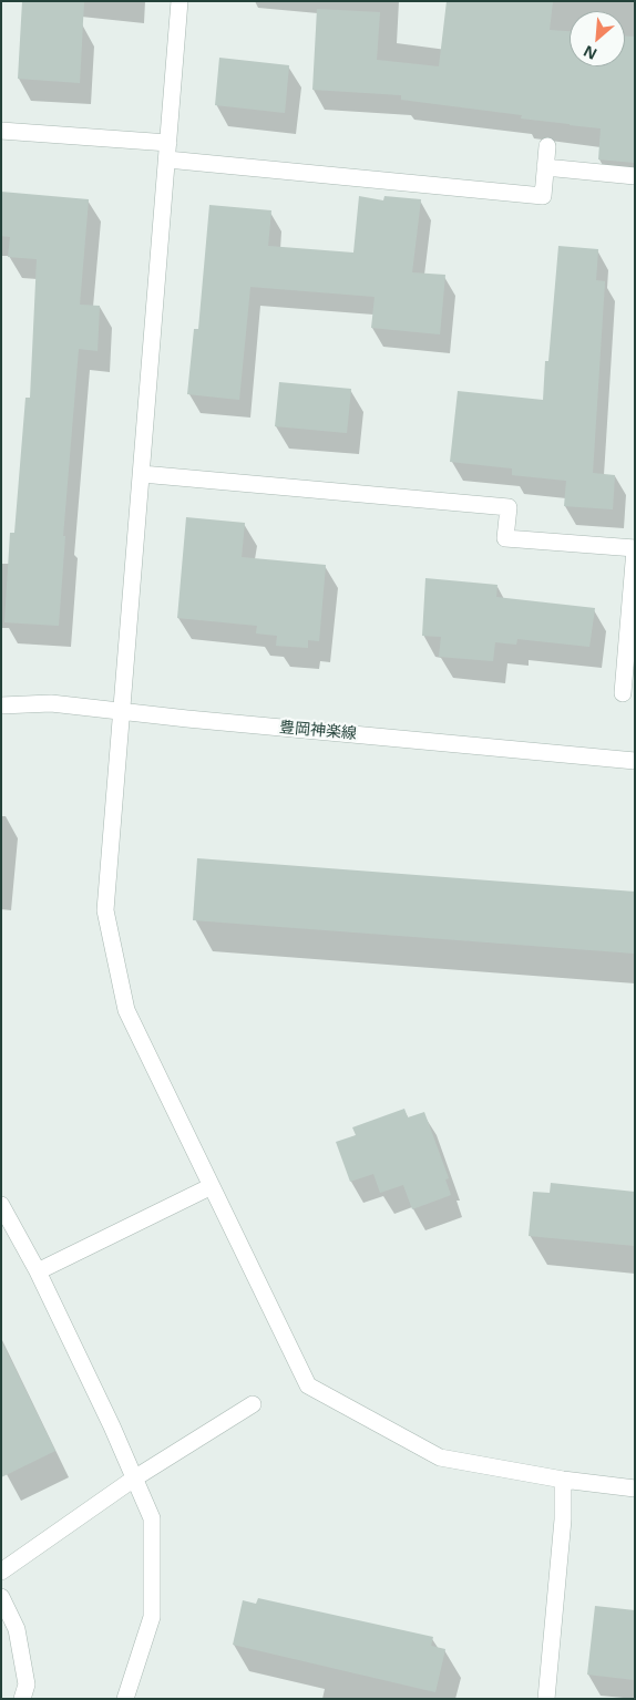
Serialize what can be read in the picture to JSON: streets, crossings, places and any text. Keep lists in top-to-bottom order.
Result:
{
  "streets": {
    "street": ["豊岡神楽線"]
  },
  "north": "bottom left"
}
